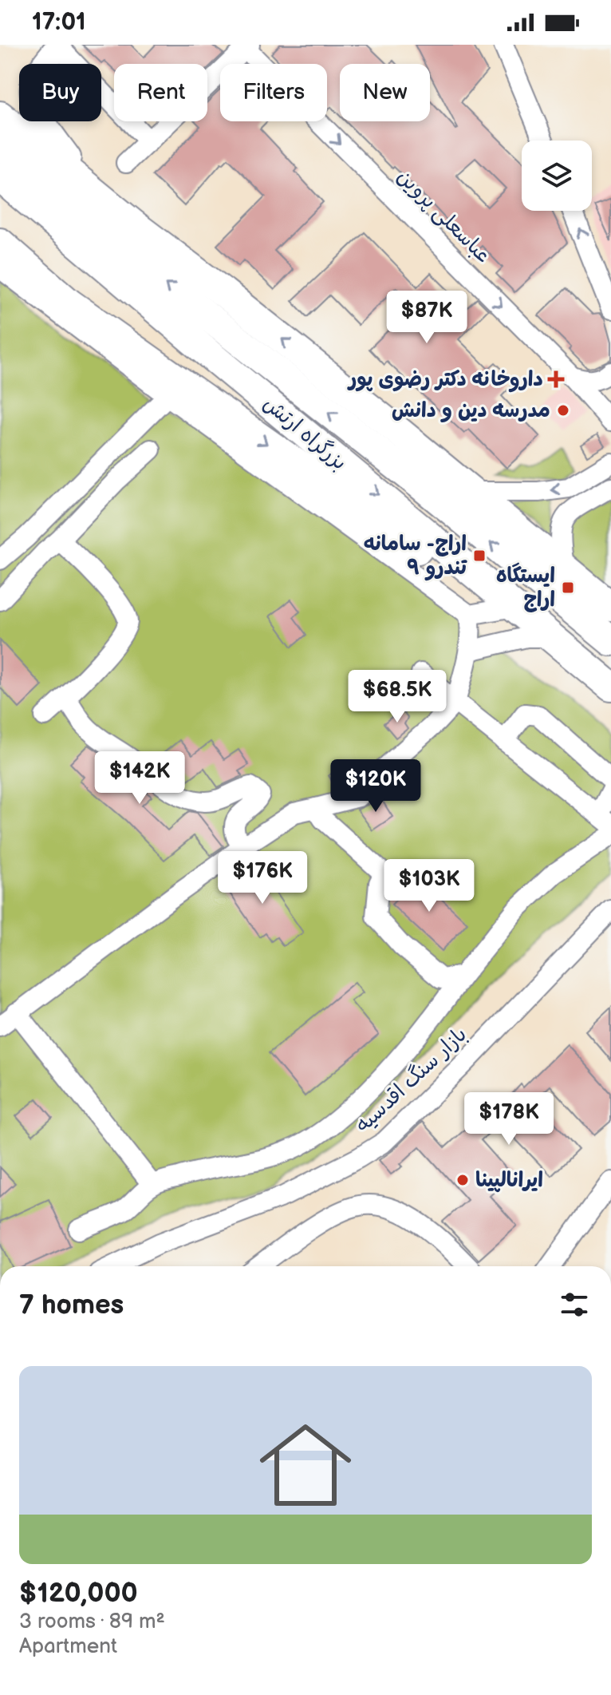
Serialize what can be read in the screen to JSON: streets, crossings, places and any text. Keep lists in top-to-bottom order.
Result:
{
  "streets": {
    "highway": ["بزرگراه ارتش"],
    "street": ["عباسعلی پروین", "بازار سنگ اقدسیه"]
  },
  "places": {
    "health": ["داروخانه دکتر رضوی پور"],
    "other": ["مدرسه دین و دانش", "ایرانالپینا"],
    "transit": ["اراج- سامانه ۹ تندرو", "ایستگاه اراج"]
  },
  "page": {
    "status": "17:01",
    "chip": [
      "Buy",
      "Rent",
      "Filters",
      "New"
    ],
    "price": [
      "$87K",
      "$68.5K",
      "$142K",
      "$120K",
      "$176K",
      "$103K",
      "$178K"
    ],
    "heading": "7 homes",
    "list": [
      {
        "name": "$120,000",
        "note": "3 rooms · 89 m² · Apartment"
      }
    ]
  }
}
